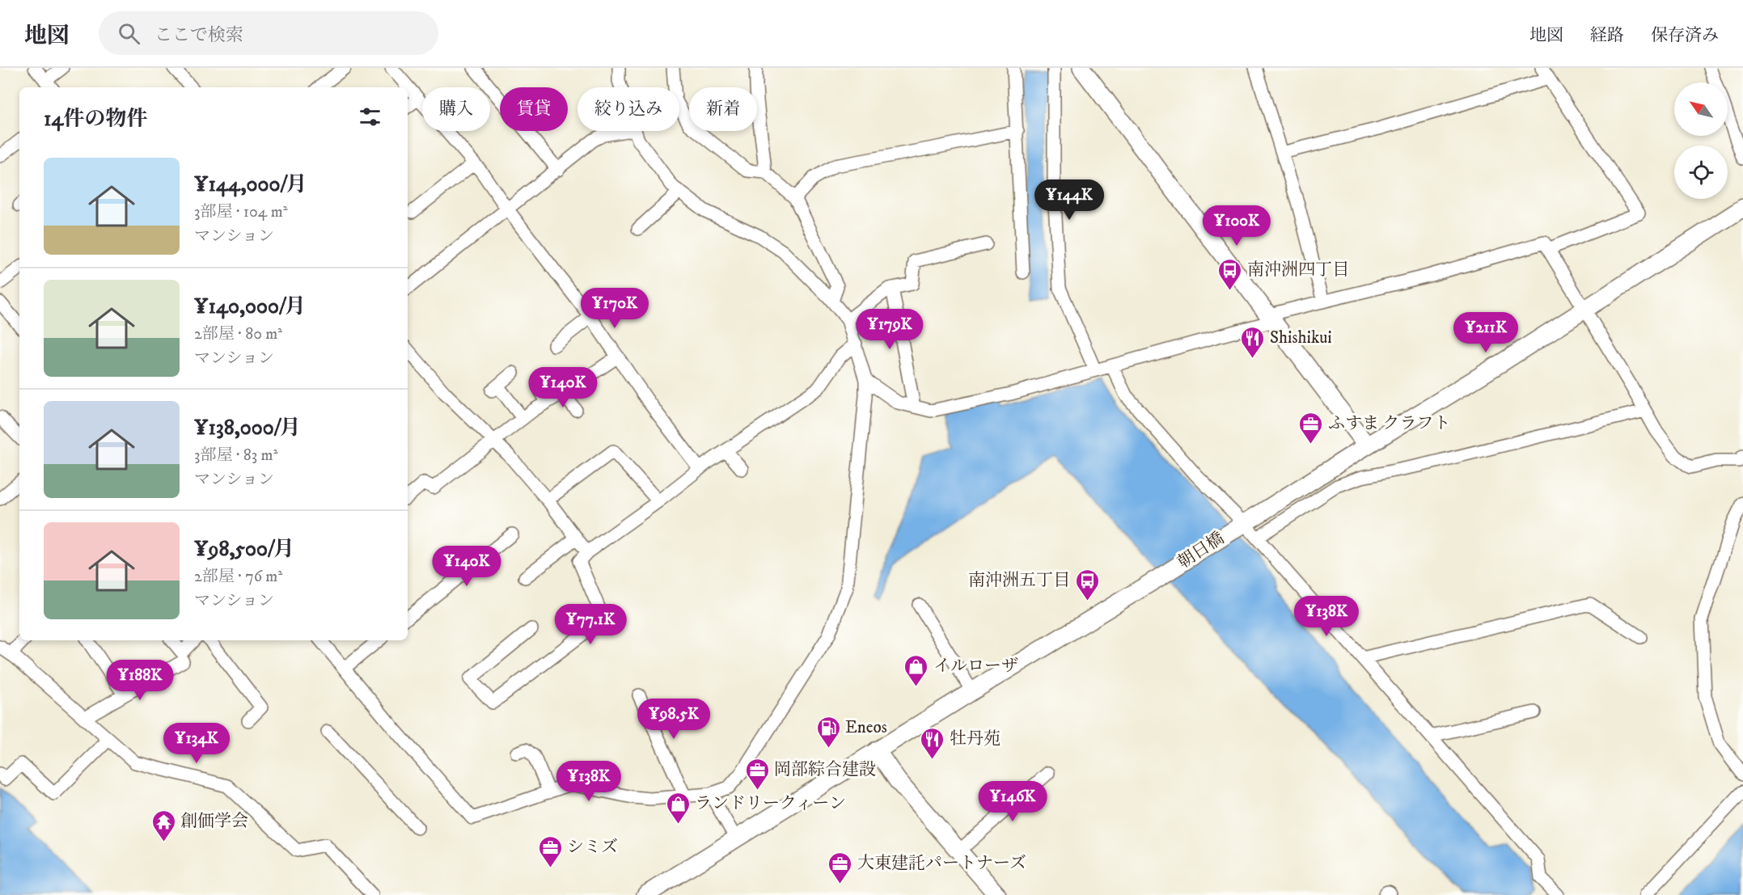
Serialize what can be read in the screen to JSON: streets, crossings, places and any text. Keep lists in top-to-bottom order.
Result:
{
  "streets": {
    "street": ["朝日橋"]
  },
  "places": {
    "bus stop": ["南沖洲四丁目", "南沖洲五丁目"],
    "restaurant": ["Shishikui", "牡丹苑"],
    "office": [
      "ふすま クラフト",
      "岡部綜合建設",
      "シミズ",
      "大東建託パートナーズ"
    ],
    "shop": ["イルローザ", "ランドリークィーン"],
    "fuel station": ["Eneos"],
    "temple": ["創価学会"]
  },
  "north": "top left",
  "page": {
    "header": "地図",
    "search": "ここで検索",
    "nav": ["地図", "経路", "保存済み"],
    "chip": [
      "購入",
      "賃貸",
      "絞り込み",
      "新着"
    ],
    "heading": "14件の物件",
    "list": [
      {
        "name": "¥144,000/月",
        "note": "3部屋 · 104 m² · マンション"
      },
      {
        "name": "¥140,000/月",
        "note": "2部屋 · 80 m² · マンション"
      },
      {
        "name": "¥138,000/月",
        "note": "3部屋 · 83 m² · マンション"
      },
      {
        "name": "¥98,500/月",
        "note": "2部屋 · 76 m² · マンション"
      }
    ],
    "price": [
      "¥144K",
      "¥100K",
      "¥170K",
      "¥179K",
      "¥211K",
      "¥140K",
      "¥140K",
      "¥138K",
      "¥77.1K",
      "¥188K",
      "¥98.5K",
      "¥134K",
      "¥138K",
      "¥146K"
    ]
  }
}
